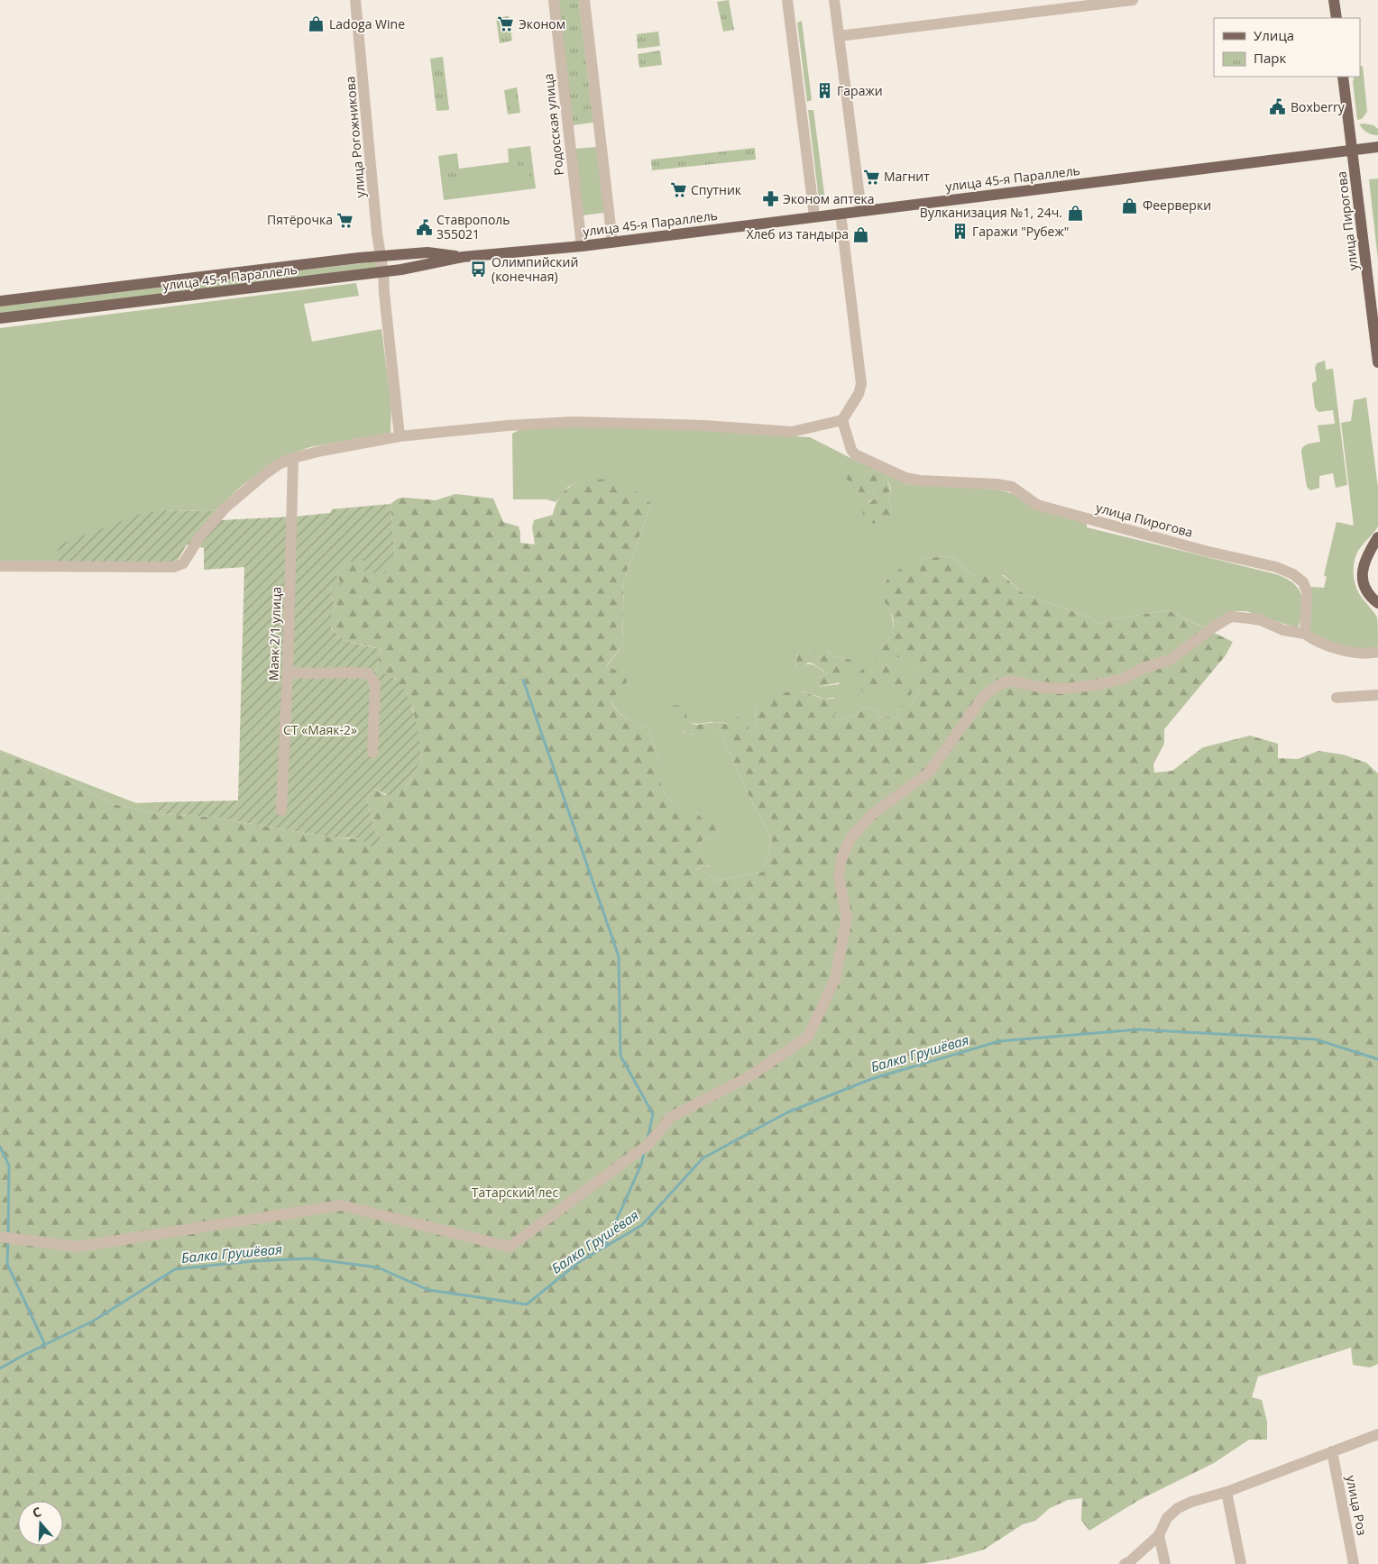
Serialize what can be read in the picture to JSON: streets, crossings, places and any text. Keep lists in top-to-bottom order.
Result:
{
  "streets": {
    "main road": ["улица 45-я Параллель", "улица Пирогова"],
    "street": [
      "Родосская улица",
      "улица Рогожникова",
      "Маяк 2/1 улица",
      "улица Роз"
    ]
  },
  "crossings": [
    ["Родосская улица", "улица 45-я Параллель"],
    ["улица Рогожникова", "улица 45-я Параллель"],
    ["улица 45-я Параллель", "улица Пирогова"]
  ],
  "water": ["Балка Грушёвая"],
  "parks": ["СТ «Маяк-2»", "Татарский лес"],
  "places": {
    "shop": [
      "Ladoga Wine",
      "Феерверки",
      "Вулканизация №1, 24ч.",
      "Хлеб из тандыра"
    ],
    "supermarket": [
      "Эконом",
      "Магнит",
      "Спутник",
      "Пятёрочка"
    ],
    "building": ["Гаражи", "Гаражи \"Рубеж\""],
    "public building": ["Boxberry", "Ставрополь 355021"],
    "pharmacy": ["Эконом аптека"],
    "bus stop": ["Олимпийский (конечная)"]
  },
  "legend": ["Улица", "Парк"],
  "north": "top"
}
